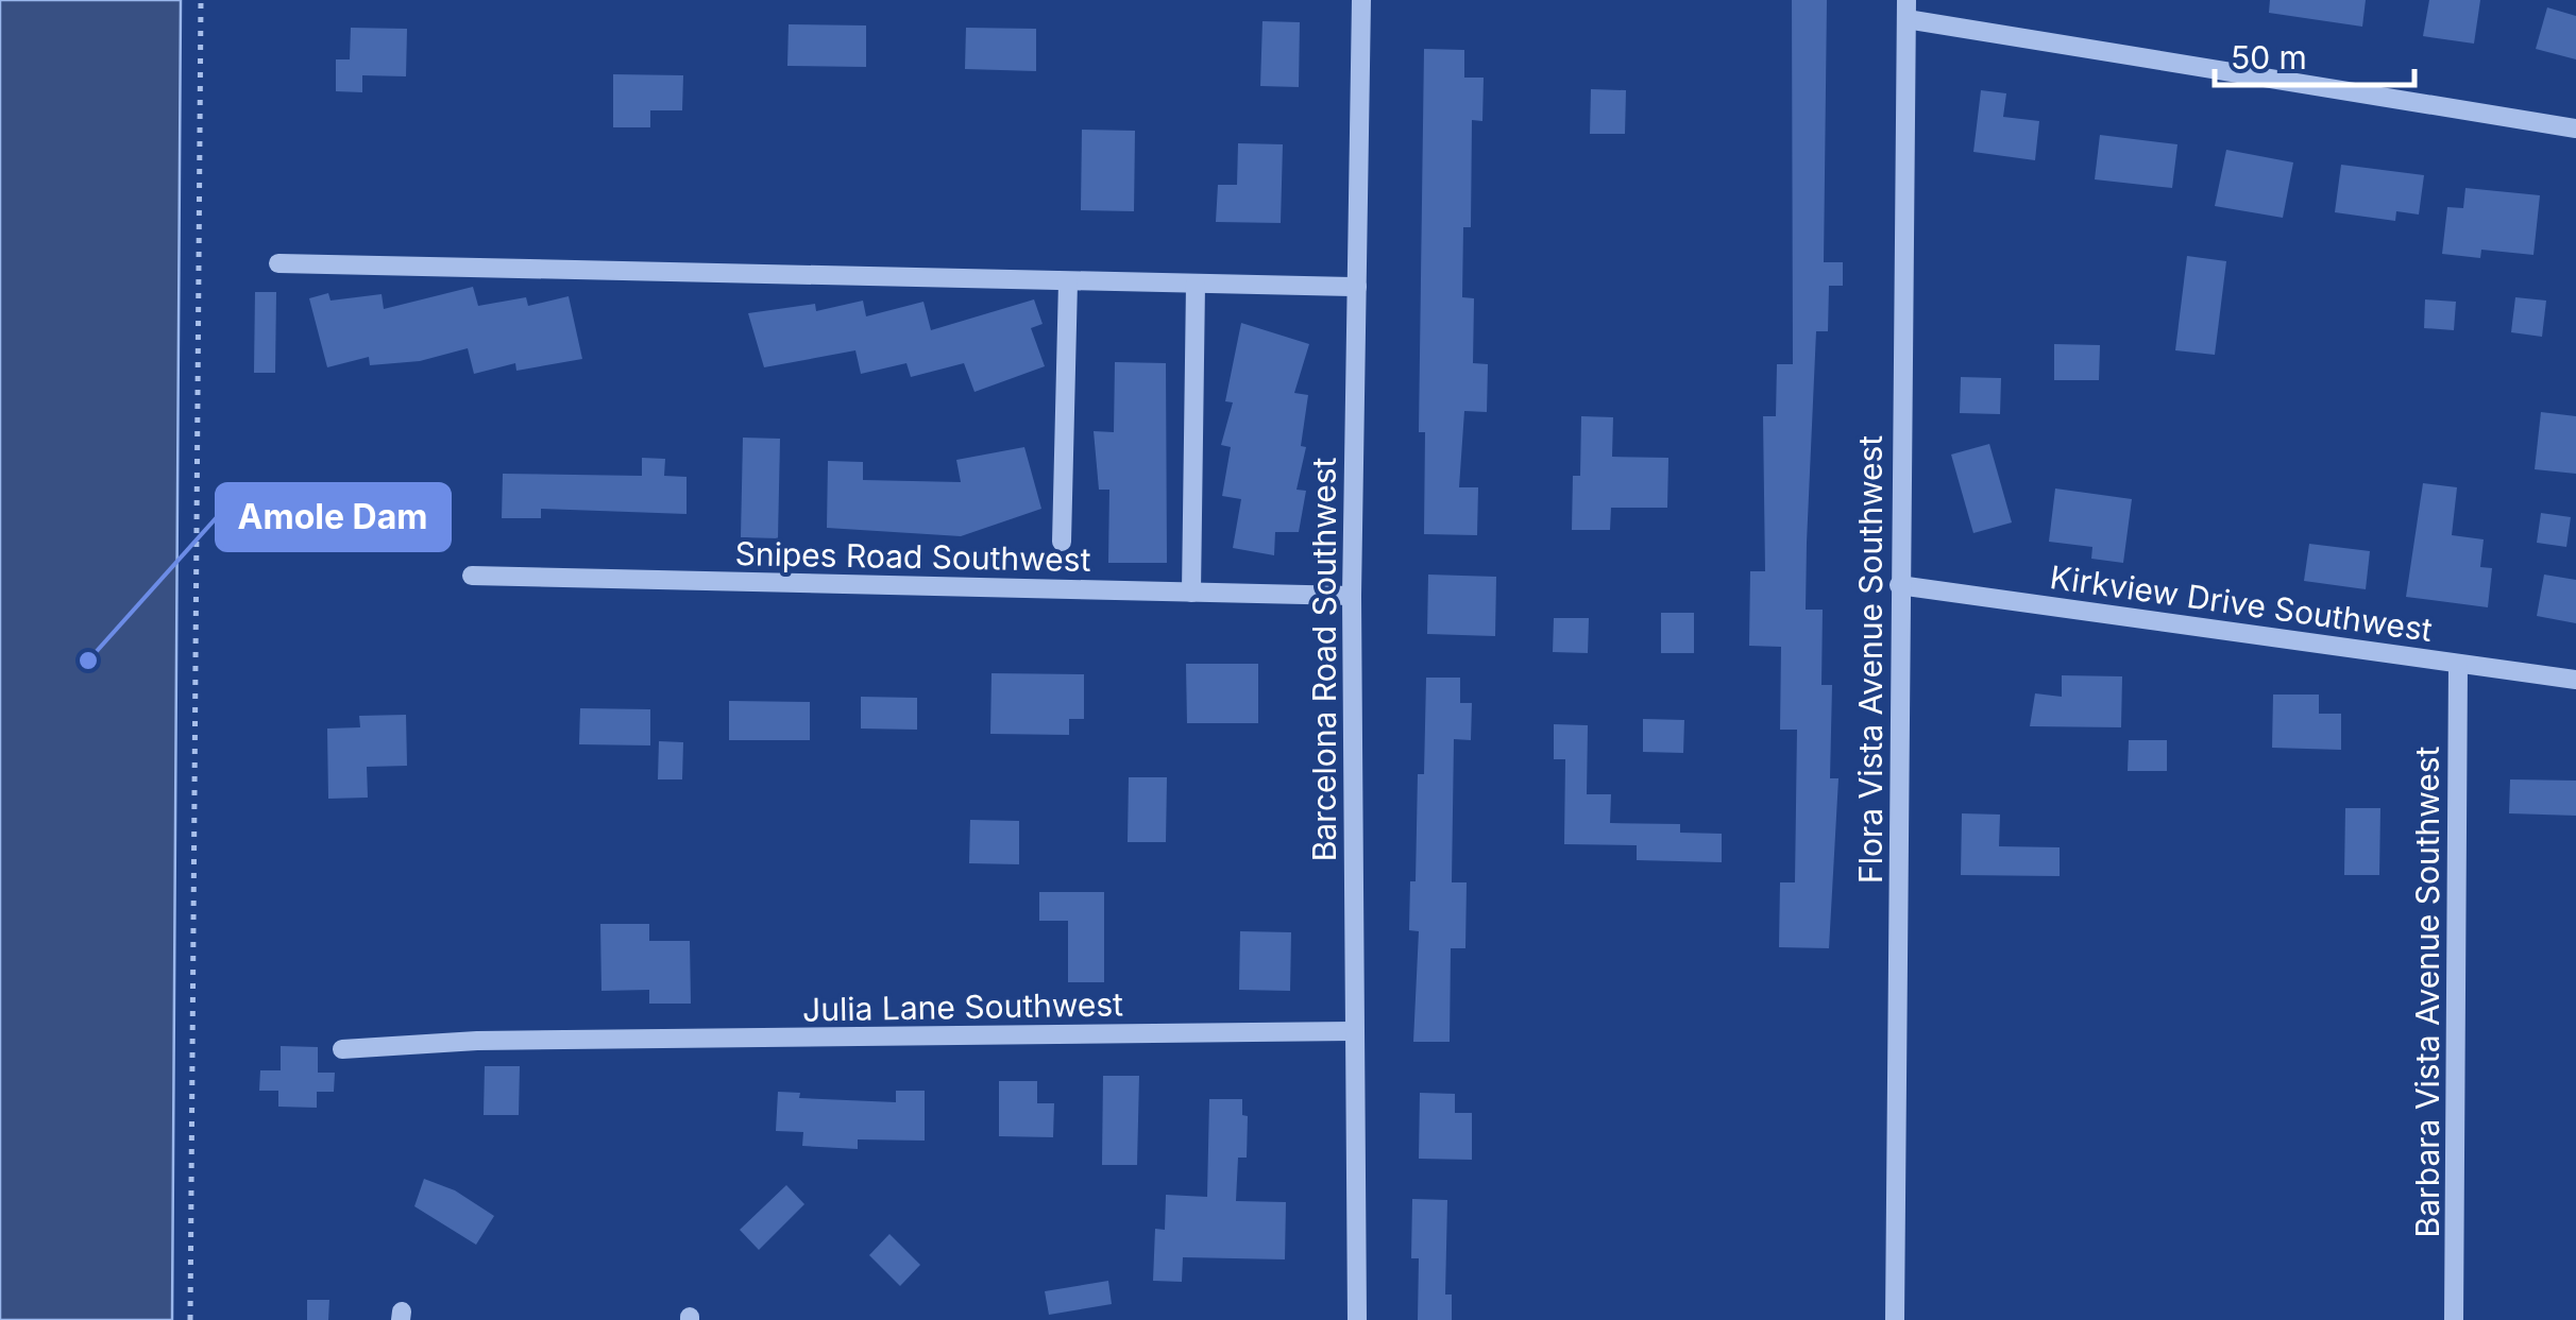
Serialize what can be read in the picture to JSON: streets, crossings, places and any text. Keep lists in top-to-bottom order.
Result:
{
  "streets": {
    "street": [
      "Snipes Road Southwest",
      "Kirkview Drive Southwest",
      "Barcelona Road Southwest",
      "Flora Vista Avenue Southwest",
      "Barbara Vista Avenue Southwest",
      "Julia Lane Southwest"
    ]
  },
  "crossings": [
    ["Snipes Road Southwest", "Barcelona Road Southwest"],
    ["Kirkview Drive Southwest", "Flora Vista Avenue Southwest"],
    ["Kirkview Drive Southwest", "Barbara Vista Avenue Southwest"],
    ["Barcelona Road Southwest", "Julia Lane Southwest"]
  ],
  "places": ["Amole Dam"],
  "scale_bar": "50 m"
}
